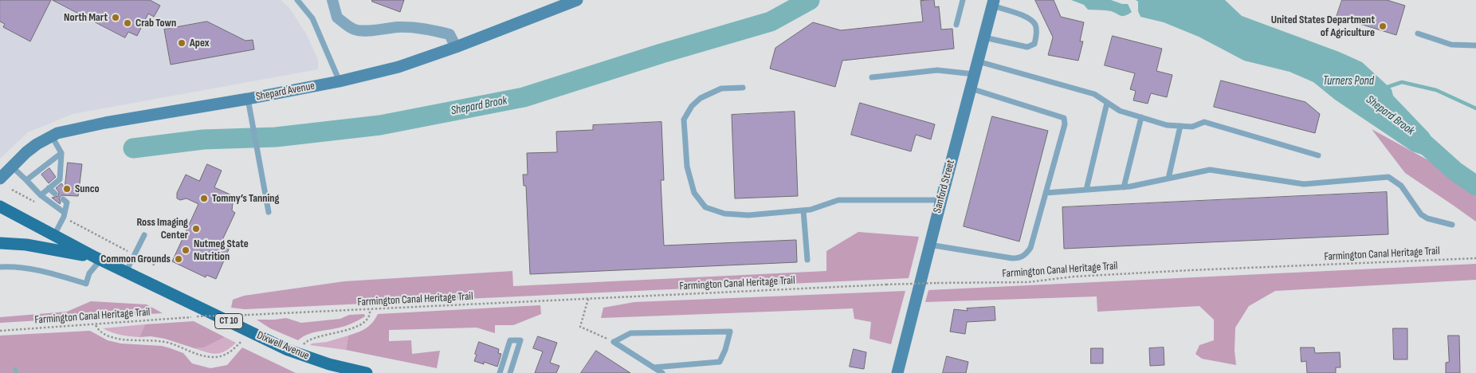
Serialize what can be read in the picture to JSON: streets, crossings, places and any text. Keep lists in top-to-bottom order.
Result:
{
  "streets": {
    "main road": [
      "Shepard Avenue",
      "Sanford Street",
      "CT 10",
      "Dixwell Avenue"
    ],
    "path": ["Farmington Canal Heritage Trail"]
  },
  "water": ["Turners Pond", "Shepard Brook"],
  "places": [
    "North Mart",
    "Crab Town",
    "United States Department of Agriculture",
    "Apex",
    "Sunco",
    "Tommy’s Tanning",
    "Ross Imaging Center",
    "Nutmeg State Nutrition",
    "Common Grounds"
  ]
}
